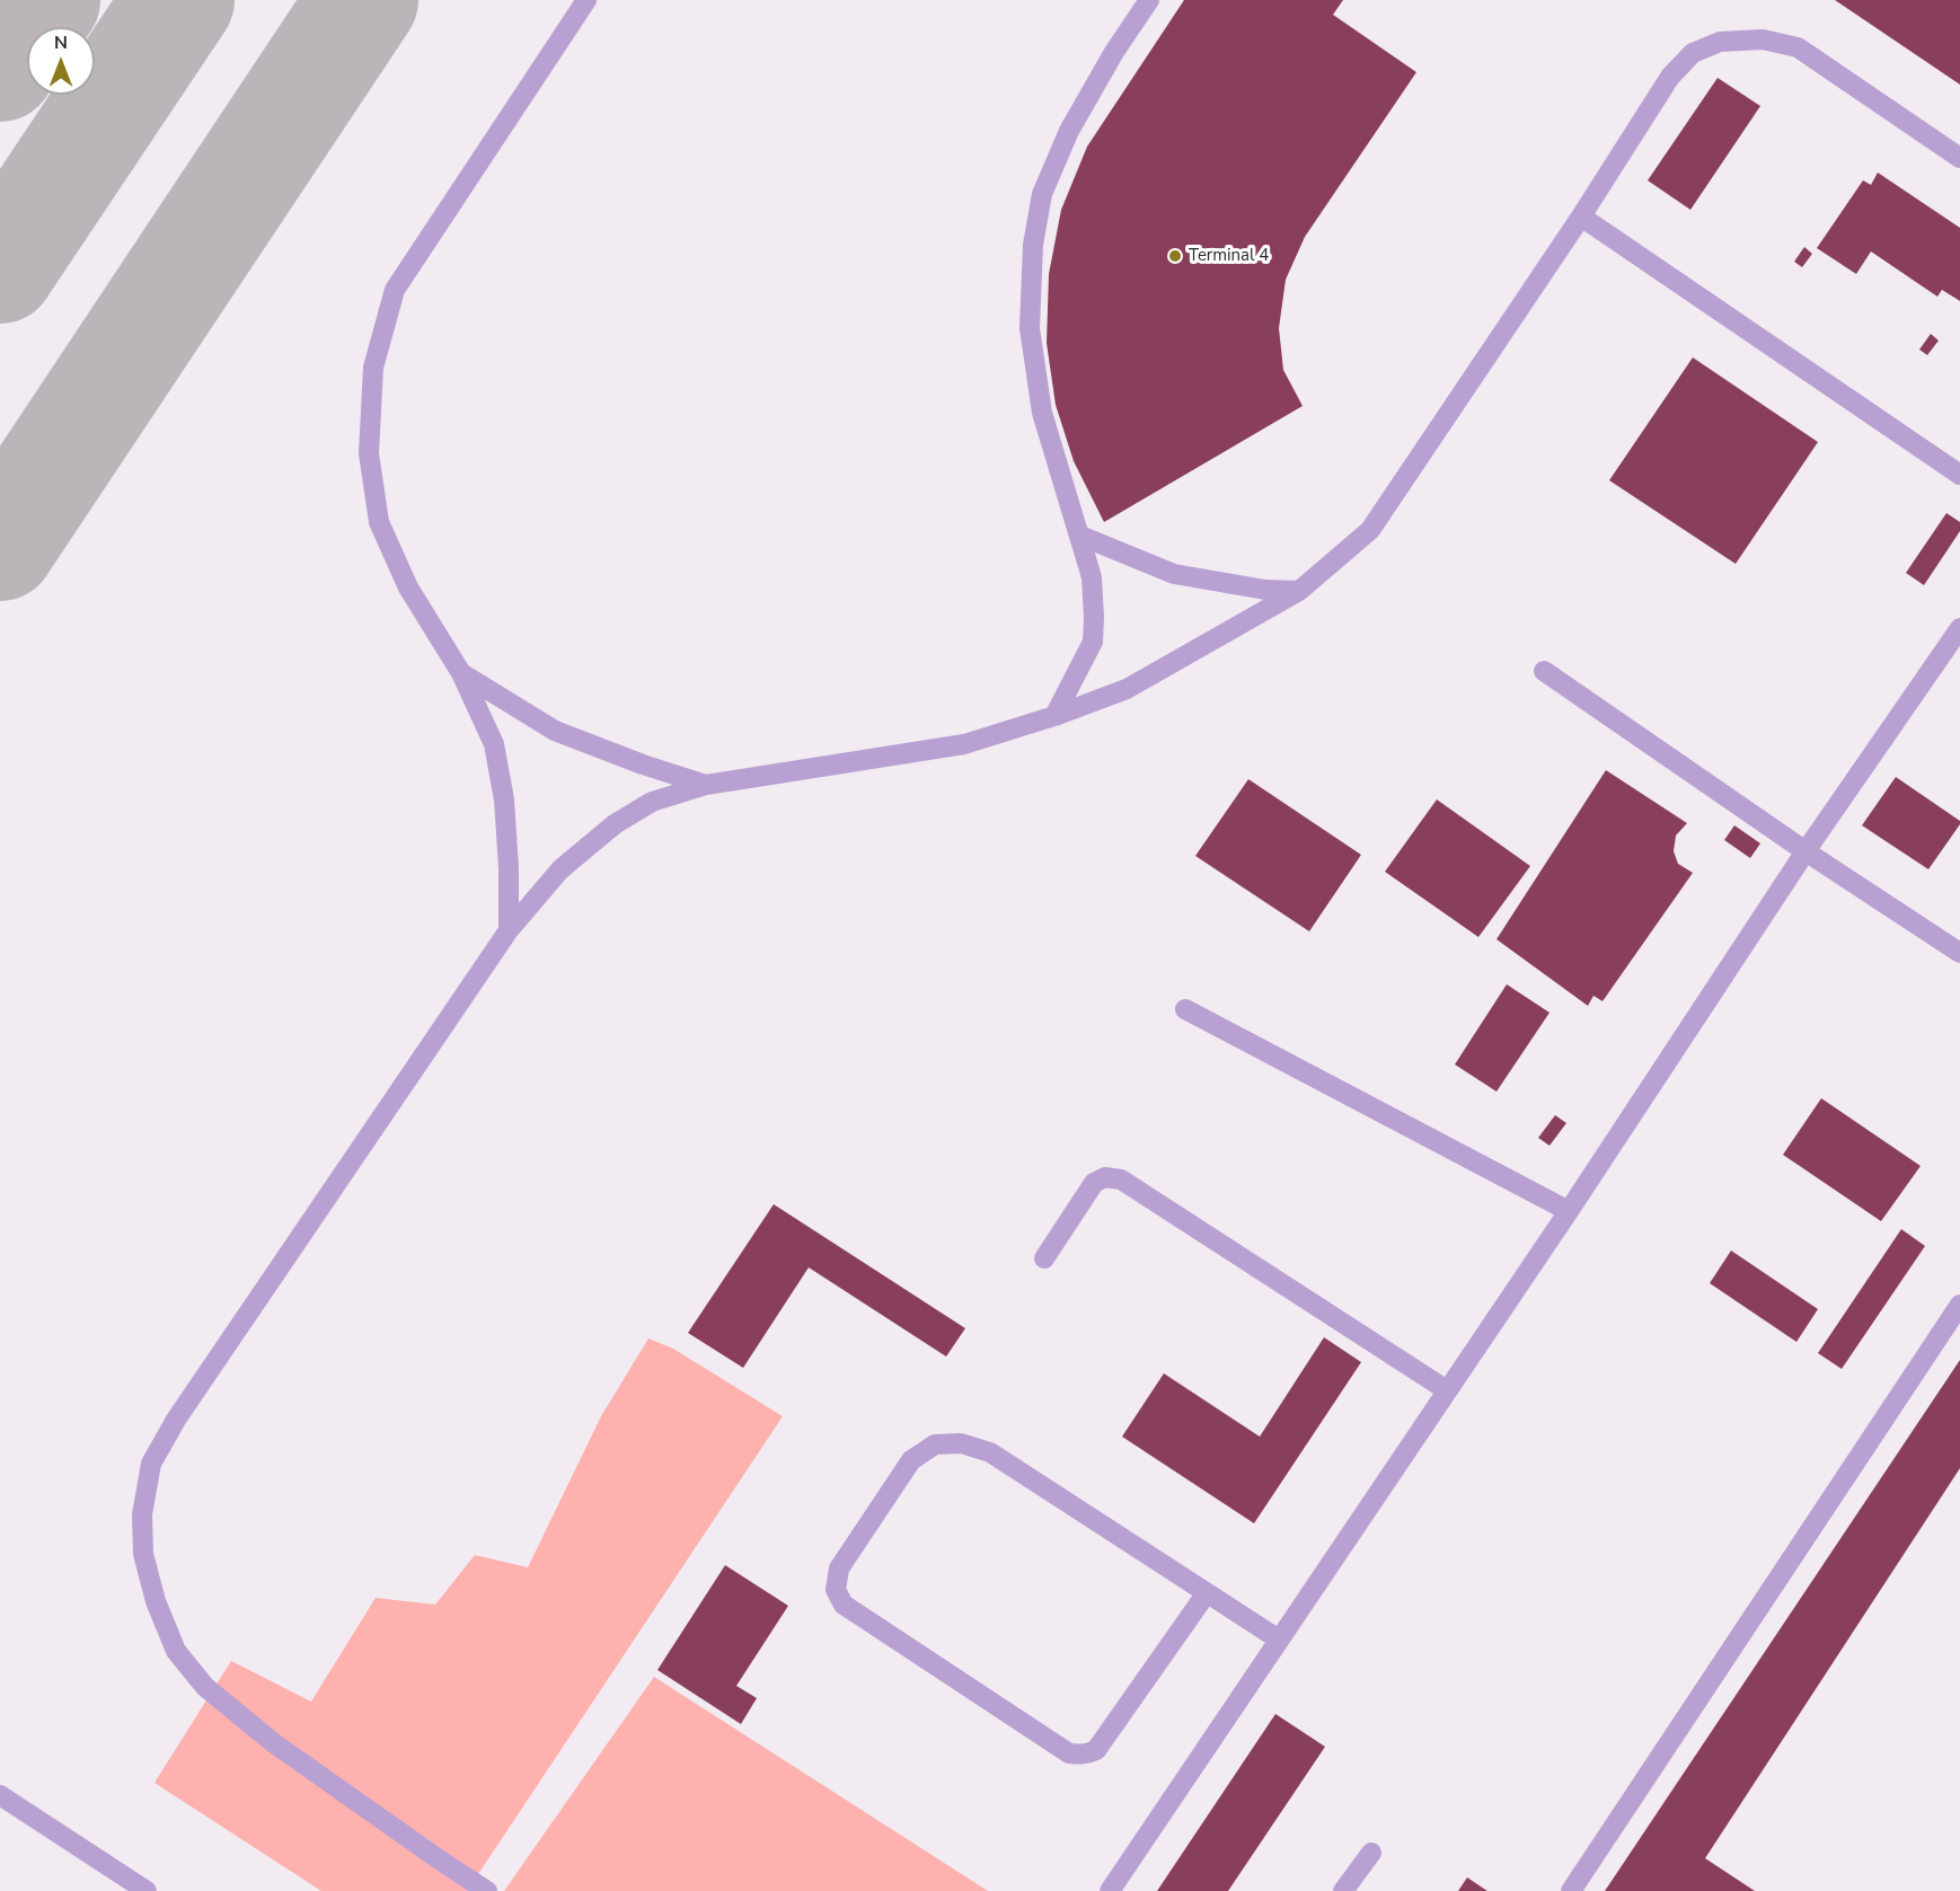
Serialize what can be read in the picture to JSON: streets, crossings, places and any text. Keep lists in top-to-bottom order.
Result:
{
  "places": ["Terminal 4"],
  "north": "top"
}
